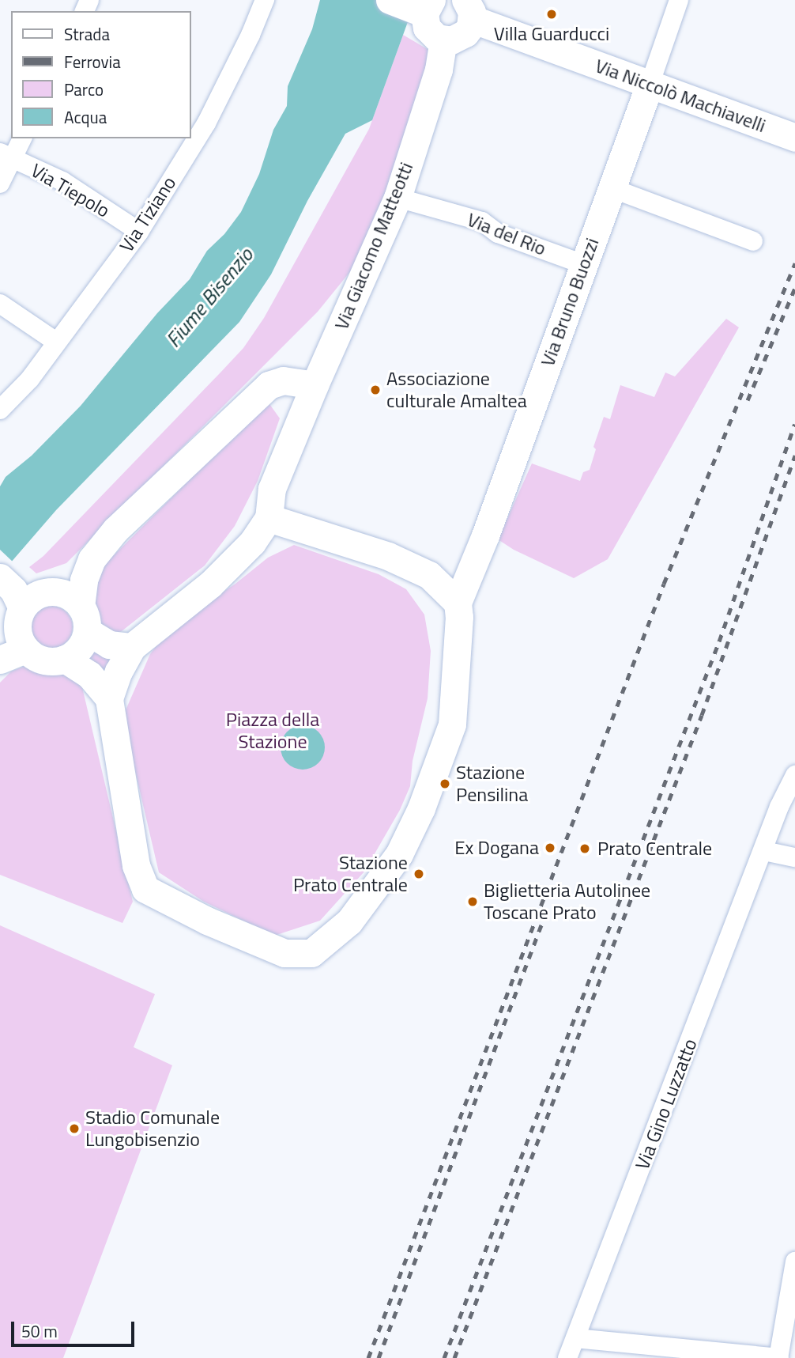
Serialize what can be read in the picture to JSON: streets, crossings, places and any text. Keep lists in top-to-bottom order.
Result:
{
  "streets": {
    "street": [
      "Via Niccolò Machiavelli",
      "Via Tiepolo",
      "Via Tiziano",
      "Via del Rio",
      "Via Giacomo Matteotti",
      "Via Bruno Buozzi",
      "Via Gino Luzzatto"
    ]
  },
  "crossings": [
    ["Via Niccolò Machiavelli", "Via Bruno Buozzi"],
    ["Via Tiepolo", "Via Tiziano"],
    ["Via del Rio", "Via Giacomo Matteotti"],
    ["Via del Rio", "Via Bruno Buozzi"]
  ],
  "water": ["Fiume Bisenzio"],
  "parks": ["Piazza della Stazione"],
  "places": [
    "Villa Guarducci",
    "Associazione culturale Amaltea",
    "Stazione Pensilina",
    "Ex Dogana",
    "Prato Centrale",
    "Stazione Prato Centrale",
    "Biglietteria Autolinee Toscane Prato",
    "Stadio Comunale Lungobisenzio"
  ],
  "legend": [
    "Strada",
    "Ferrovia",
    "Parco",
    "Acqua"
  ],
  "scale_bar": "50 m"
}
